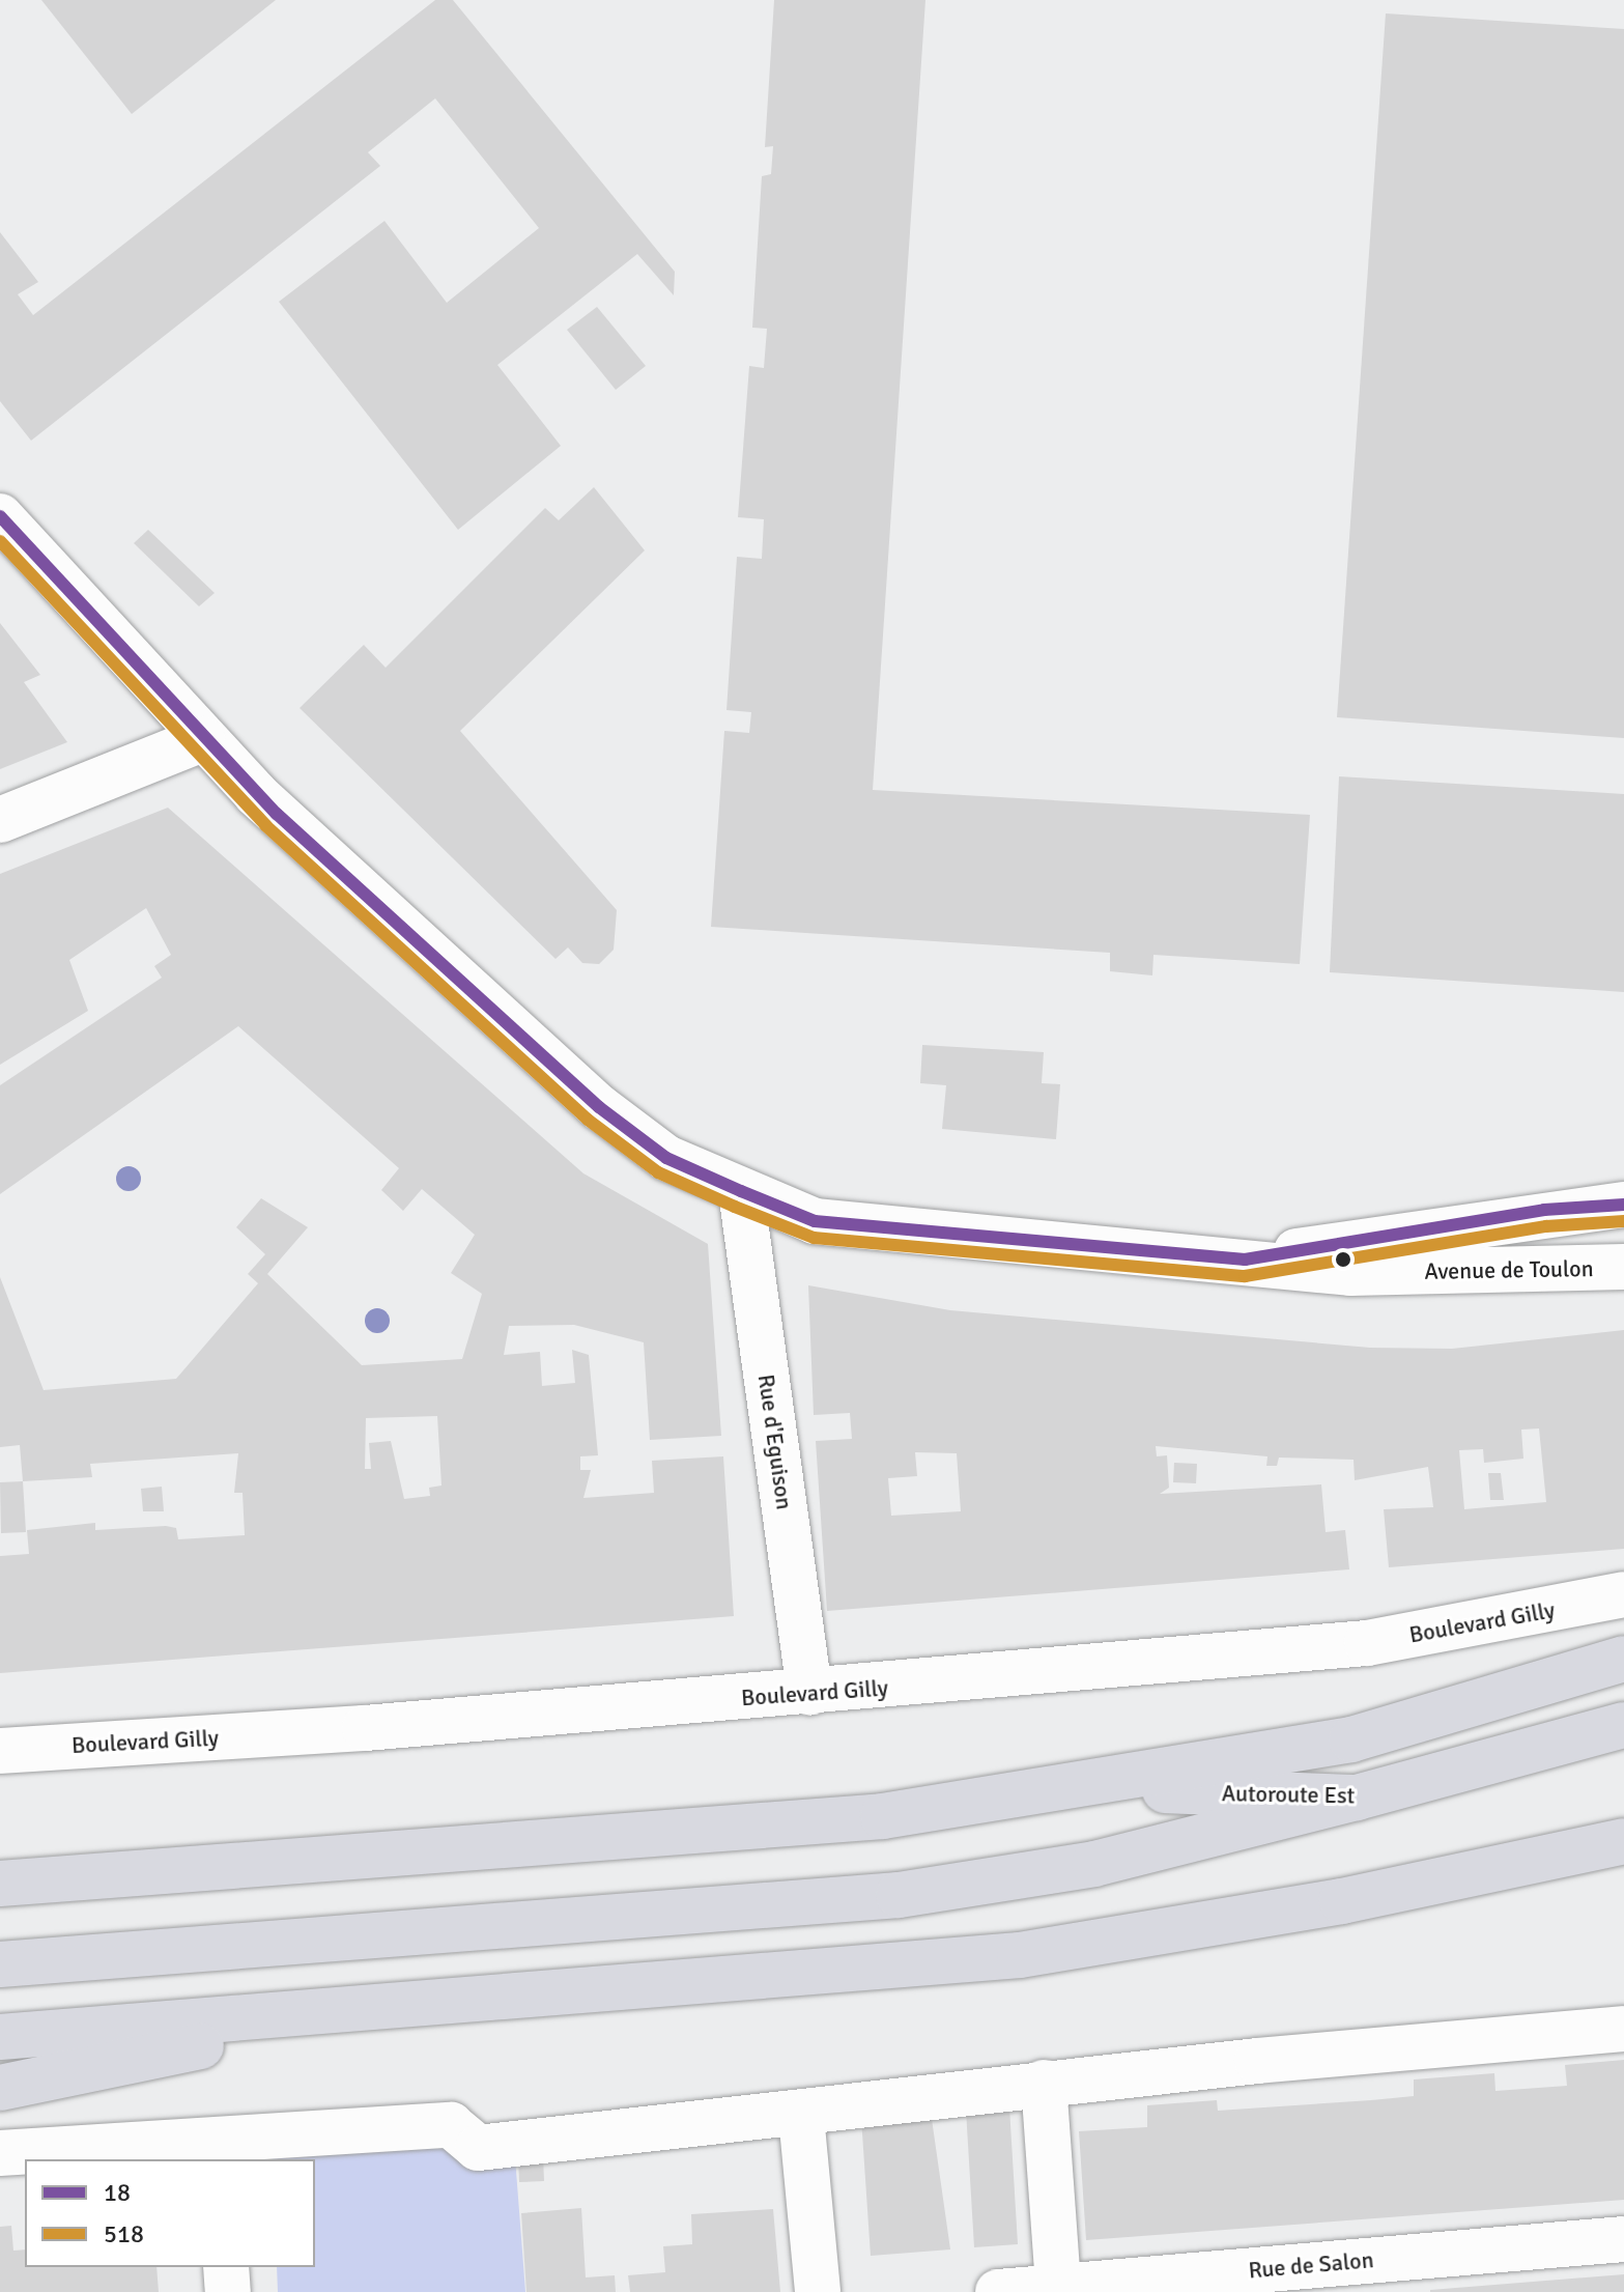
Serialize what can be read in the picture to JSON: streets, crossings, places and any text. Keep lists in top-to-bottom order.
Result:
{
  "streets": {
    "highway": ["Autoroute Est"],
    "street": [
      "Avenue de Toulon",
      "Rue d'Eguison",
      "Boulevard Gilly",
      "Rue de Salon"
    ]
  },
  "crossings": [
    ["Avenue de Toulon", "Rue d'Eguison"],
    ["Rue d'Eguison", "Boulevard Gilly"]
  ],
  "lines": ["transit line 18", "transit line 518"],
  "legend": ["18", "518"]
}
